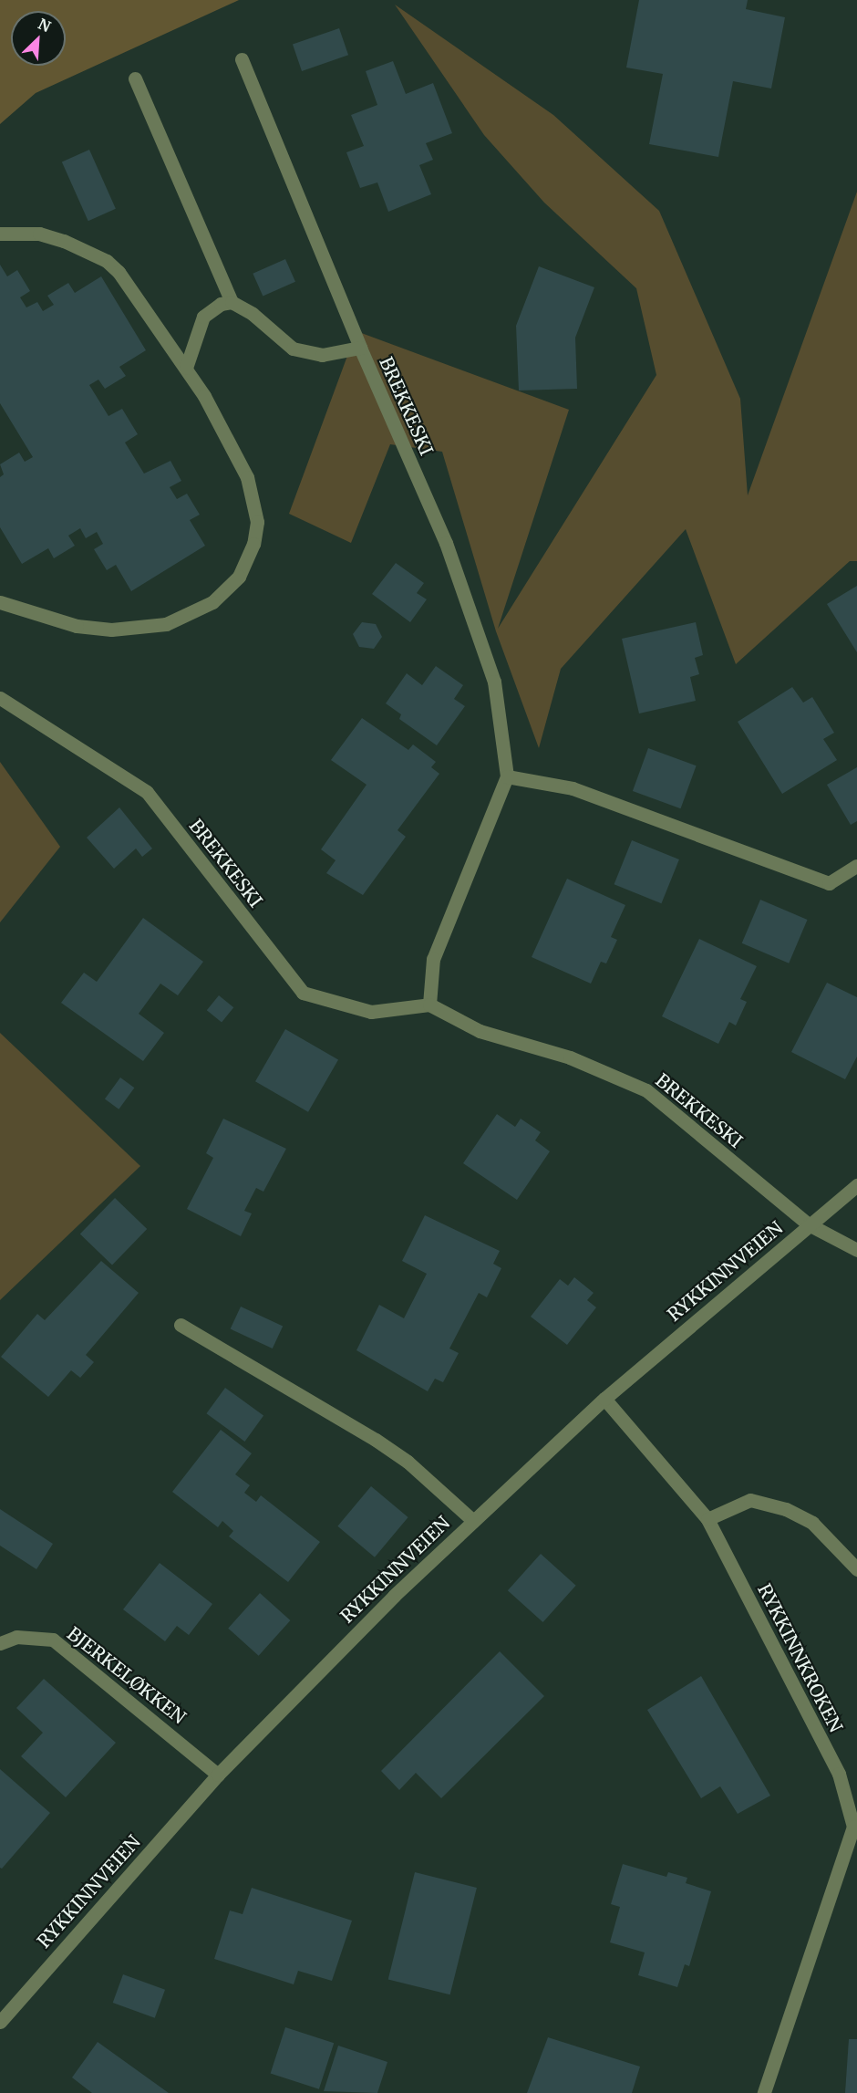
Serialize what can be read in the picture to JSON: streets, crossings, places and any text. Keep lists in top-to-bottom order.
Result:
{
  "streets": {
    "street": [
      "BREKKESKI",
      "RYKKINNVEIEN",
      "RYKKINNKROKEN",
      "BJERKELØKKEN"
    ]
  },
  "crossings": [
    ["BREKKESKI", "RYKKINNVEIEN"],
    ["RYKKINNVEIEN", "RYKKINNKROKEN"],
    ["RYKKINNVEIEN", "BJERKELØKKEN"]
  ],
  "north": "top right"
}
